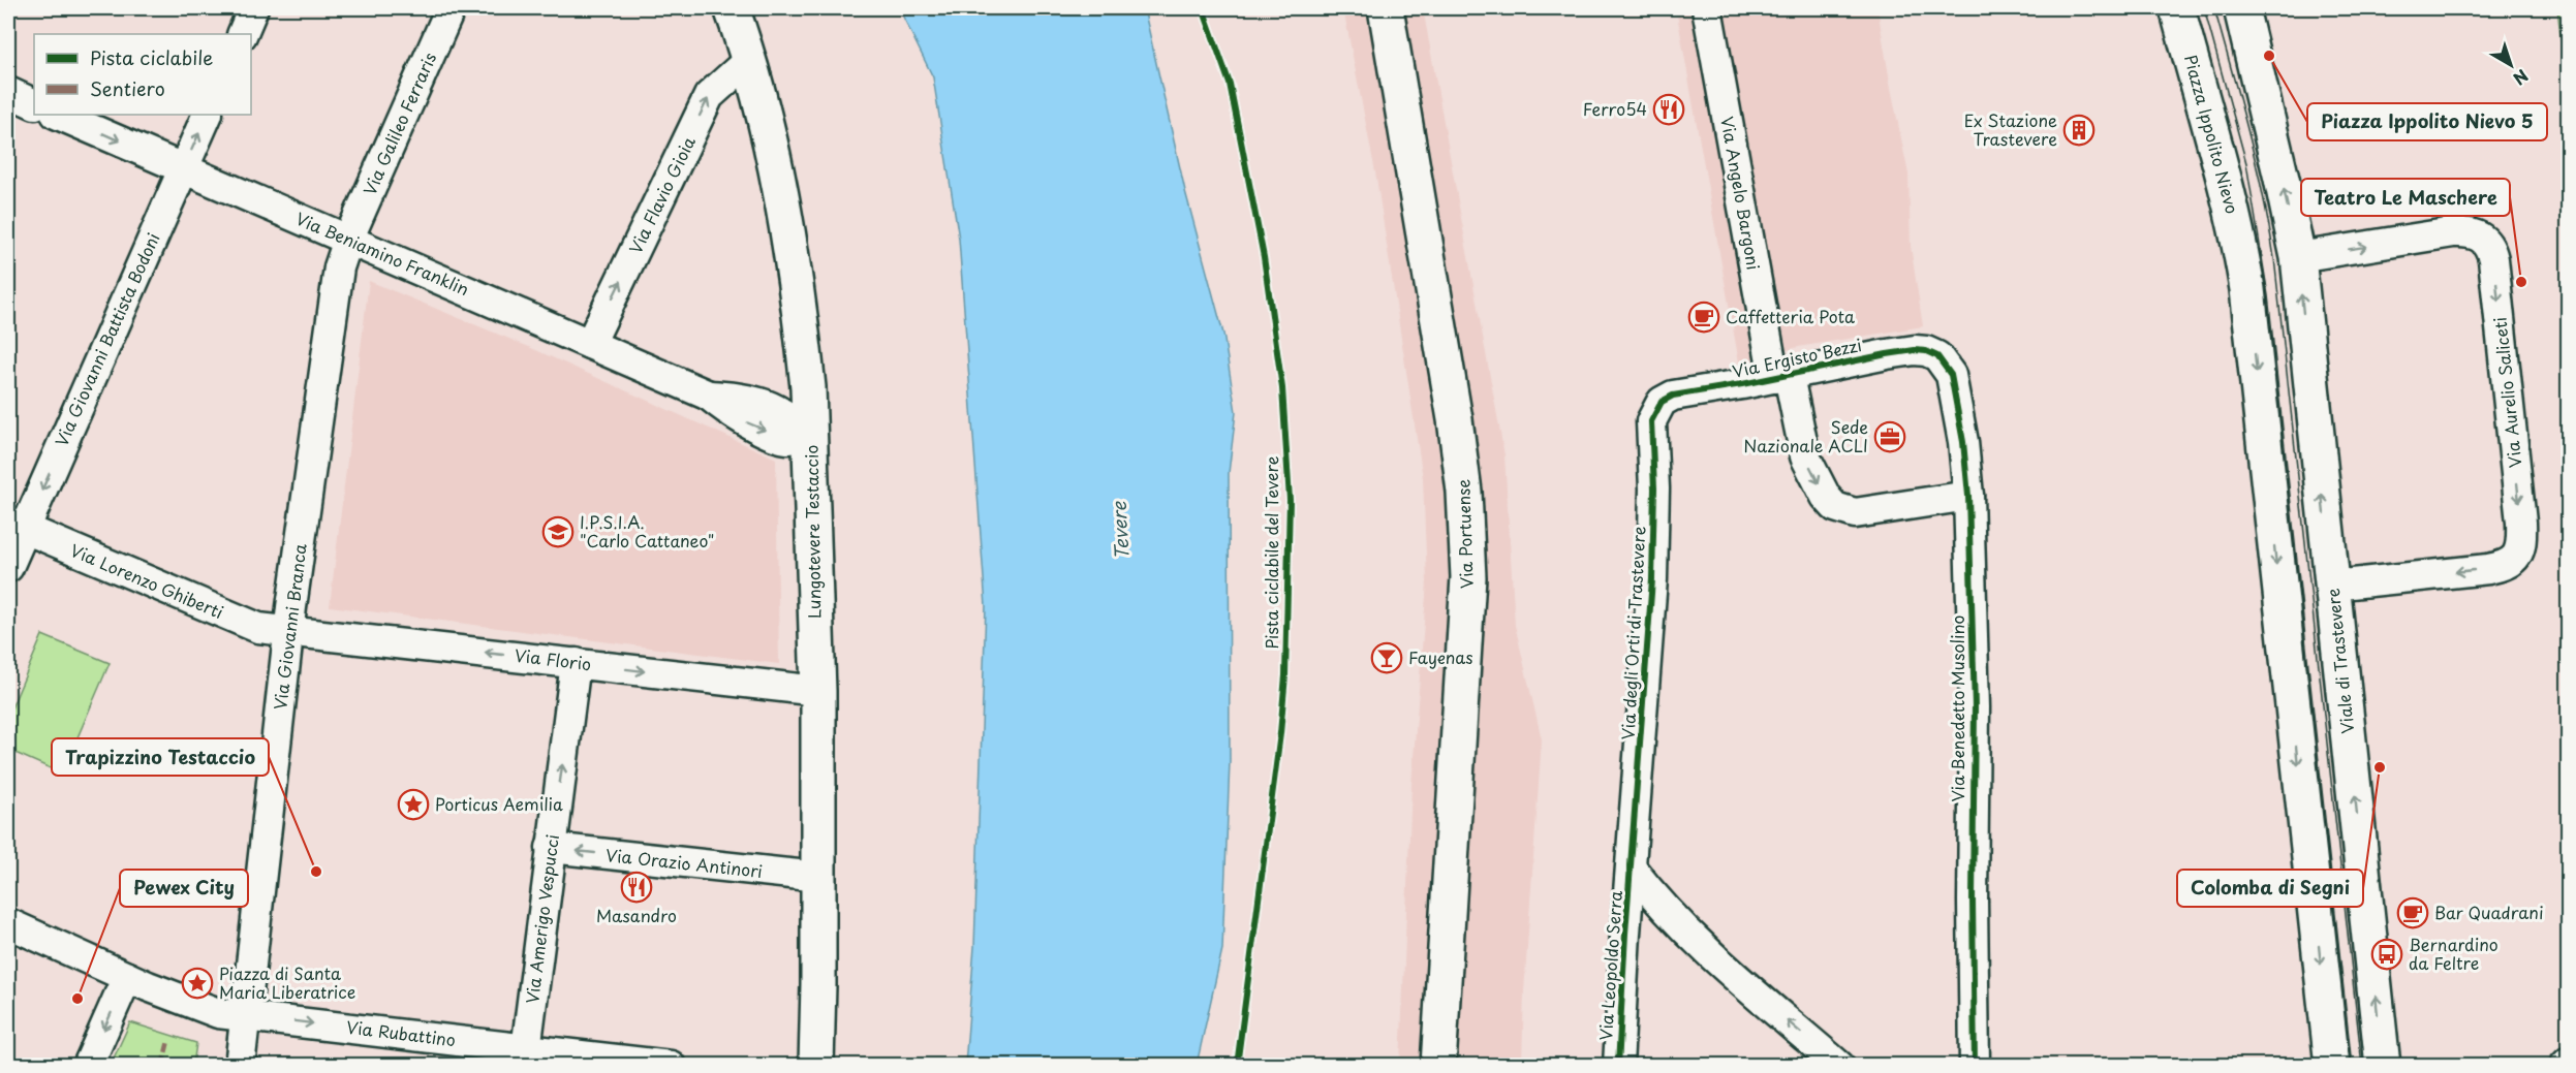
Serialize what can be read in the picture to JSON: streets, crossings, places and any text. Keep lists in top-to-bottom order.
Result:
{
  "streets": {
    "main road": [
      "Piazza Ippolito Nievo",
      "Lungotevere Testaccio",
      "Via Portuense",
      "Viale di Trastevere"
    ],
    "street": [
      "Via Galileo Ferraris",
      "Via Angelo Bargoni",
      "Via Flavio Gioia",
      "Via Beniamino Franklin",
      "Via Giovanni Battista Bodoni",
      "Via Ergisto Bezzi",
      "Via Aurelio Saliceti",
      "Via Lorenzo Ghiberti",
      "Via Giovanni Branca",
      "Via degli Orti di Trastevere",
      "Via Florio",
      "Via Benedetto Musolino",
      "Via Orazio Antinori",
      "Via Amerigo Vespucci",
      "Via Leopoldo Serra",
      "Via Rubattino"
    ],
    "cycle path": ["Pista ciclabile del Tevere"]
  },
  "crossings": [
    ["Via Galileo Ferraris", "Via Beniamino Franklin"],
    ["Via Galileo Ferraris", "Via Giovanni Branca"],
    ["Via Angelo Bargoni", "Via Ergisto Bezzi"],
    ["Via Angelo Bargoni", "Via Benedetto Musolino"],
    ["Via Flavio Gioia", "Via Beniamino Franklin"],
    ["Via Flavio Gioia", "Lungotevere Testaccio"],
    ["Via Beniamino Franklin", "Via Giovanni Battista Bodoni"],
    ["Via Beniamino Franklin", "Lungotevere Testaccio"],
    ["Via Beniamino Franklin", "Via Giovanni Branca"],
    ["Via Giovanni Battista Bodoni", "Via Lorenzo Ghiberti"],
    ["Via Ergisto Bezzi", "Via degli Orti di Trastevere"],
    ["Via Ergisto Bezzi", "Via Benedetto Musolino"],
    ["Via Aurelio Saliceti", "Viale di Trastevere"],
    ["Lungotevere Testaccio", "Via Florio"],
    ["Lungotevere Testaccio", "Via Orazio Antinori"],
    ["Via Lorenzo Ghiberti", "Via Giovanni Branca"],
    ["Via Lorenzo Ghiberti", "Via Florio"],
    ["Via Giovanni Branca", "Via Florio"],
    ["Via Giovanni Branca", "Via Rubattino"],
    ["Via degli Orti di Trastevere", "Via Leopoldo Serra"],
    ["Via Florio", "Via Amerigo Vespucci"],
    ["Via Orazio Antinori", "Via Amerigo Vespucci"],
    ["Via Amerigo Vespucci", "Via Rubattino"]
  ],
  "one_way": [
    "Piazza Ippolito Nievo",
    "Via Flavio Gioia",
    "Viale di Trastevere",
    "Via Orazio Antinori",
    "Via Amerigo Vespucci",
    "Via Rubattino"
  ],
  "water": ["Tevere"],
  "places": {
    "other": [
      "Piazza Ippolito Nievo 5",
      "Teatro Le Maschere",
      "Colomba di Segni",
      "Trapizzino Testaccio",
      "Pewex City"
    ],
    "restaurant": ["Ferro54", "Masandro"],
    "building": ["Ex Stazione Trastevere"],
    "cafe": ["Caffetteria Pota", "Bar Quadrani"],
    "office": ["Sede Nazionale ACLI"],
    "school or university": ["I.P.S.I.A. \"Carlo Cattaneo\""],
    "bar": ["Fayenas"],
    "place": ["Porticus Aemilia", "Piazza di Santa Maria Liberatrice"],
    "bus stop": ["Bernardino da Feltre"]
  },
  "legend": ["Pista ciclabile", "Sentiero"],
  "north": "bottom right"
}
